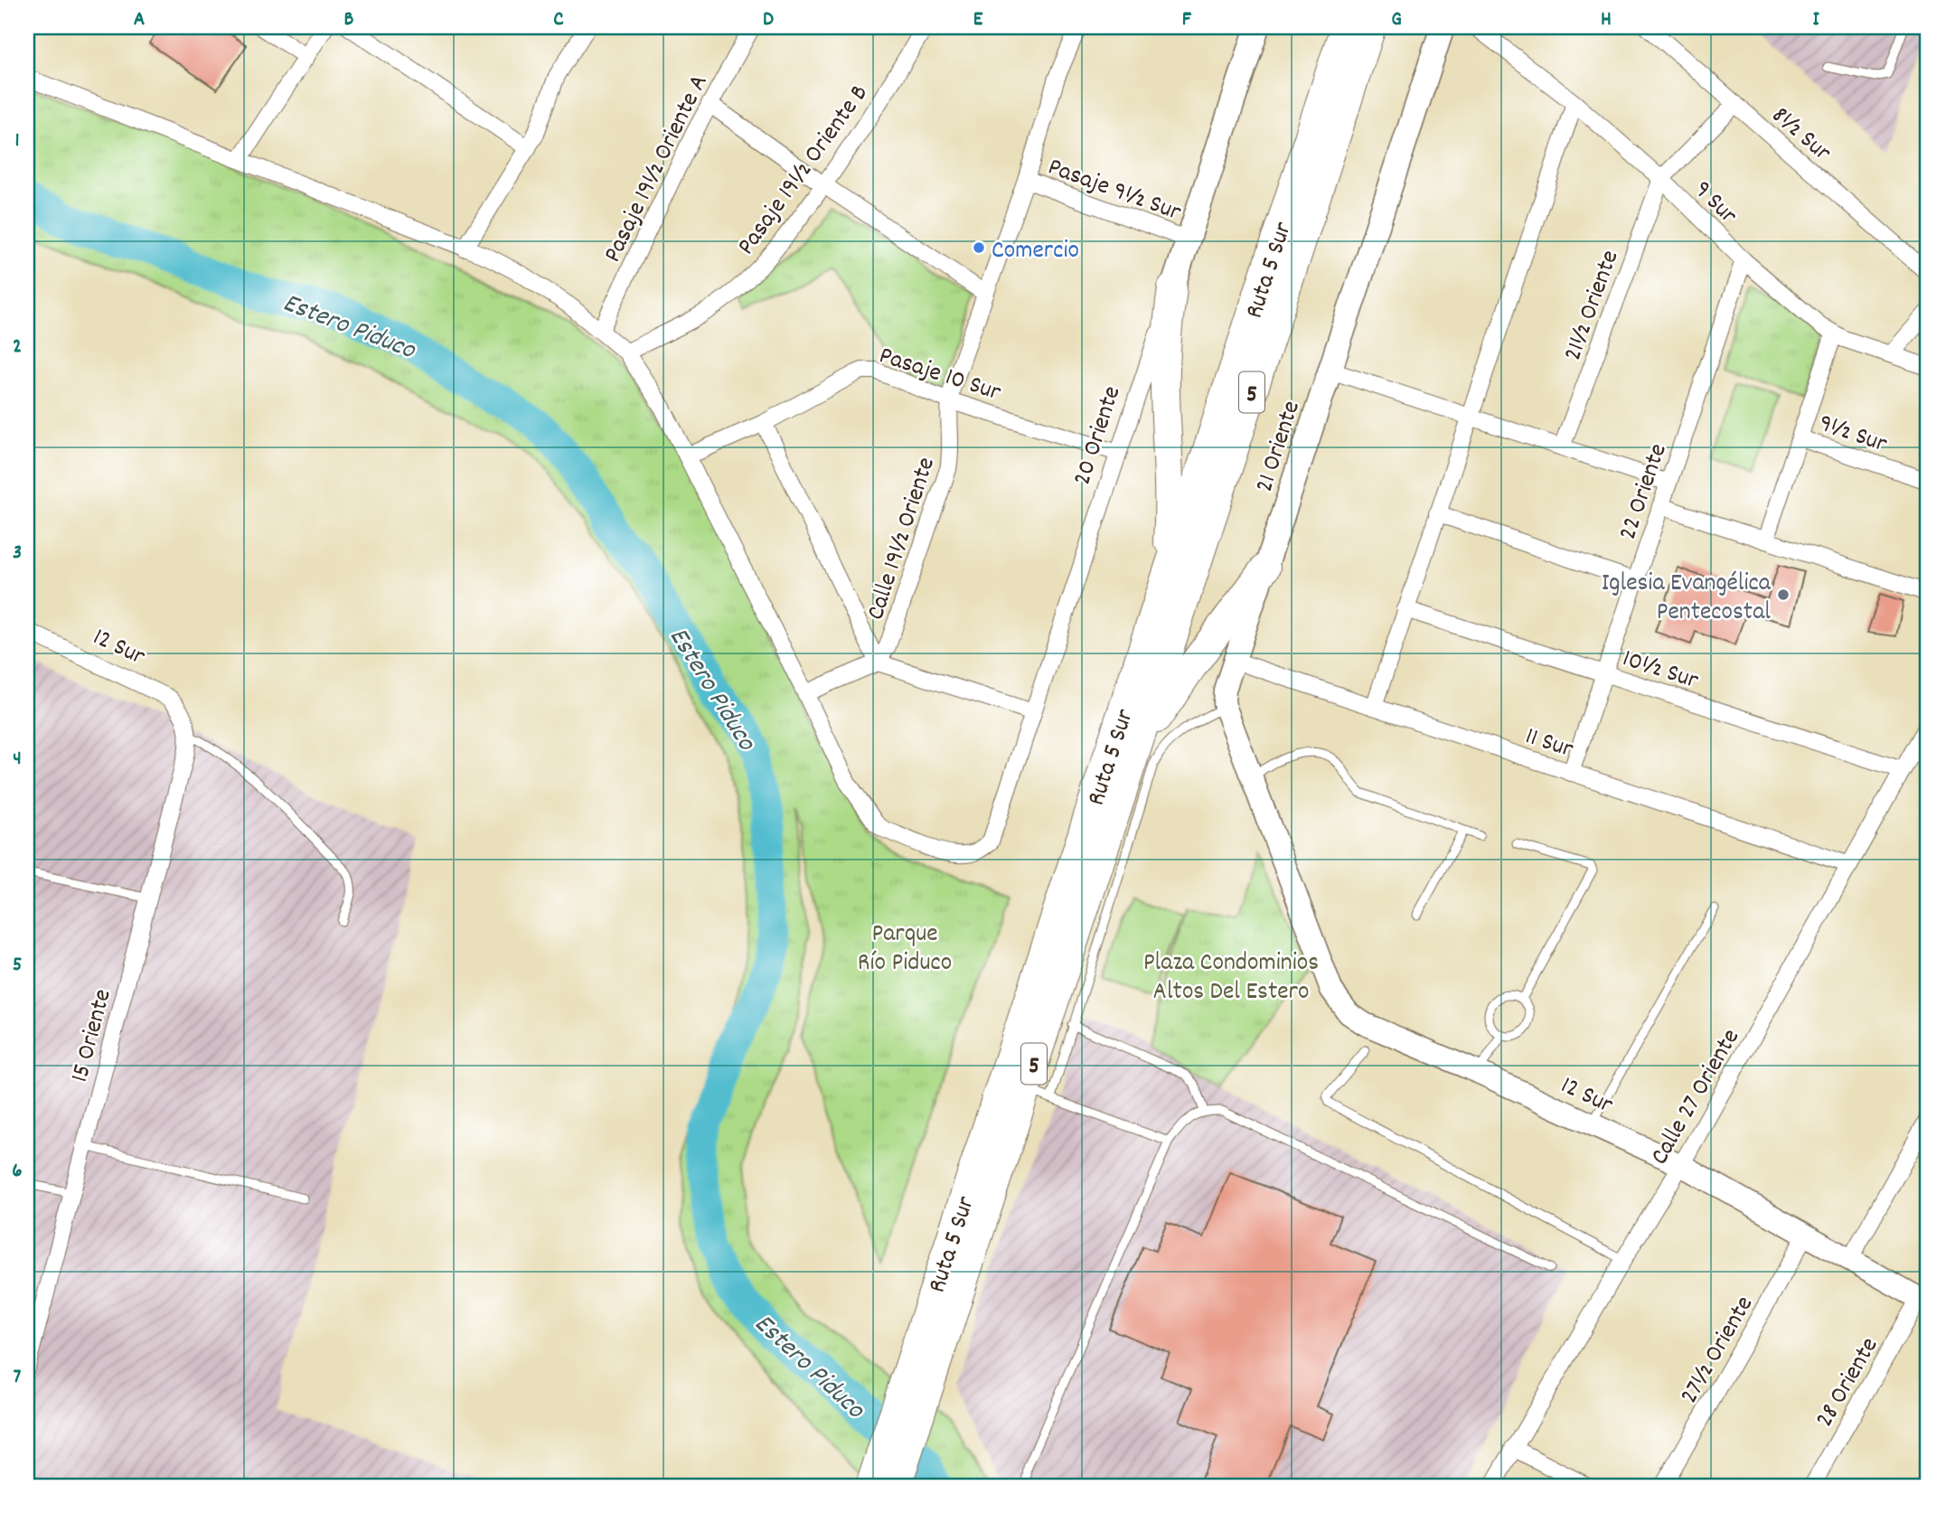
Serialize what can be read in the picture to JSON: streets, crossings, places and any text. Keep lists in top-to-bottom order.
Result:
{
  "streets": {
    "highway": ["Ruta 5 Sur", "5"],
    "main road": ["20 Oriente", "21 Oriente"],
    "street": [
      "8½ Sur",
      "Pasaje 19½ Oriente A",
      "Pasaje 19½ Oriente B",
      "Pasaje 9½ Sur",
      "9 Sur",
      "21½ Oriente",
      "Pasaje 10 Sur",
      "9½ Sur",
      "22 Oriente",
      "Calle 19½ Oriente",
      "12 Sur",
      "10½ Sur",
      "11 Sur",
      "15 Oriente",
      "Calle 27 Oriente",
      "27½ Oriente",
      "28 Oriente"
    ]
  },
  "crossings": [
    ["Pasaje 9½ Sur", "20 Oriente"],
    ["Pasaje 9½ Sur", "Calle 19½ Oriente"],
    ["9 Sur", "21½ Oriente"],
    ["9 Sur", "22 Oriente"],
    ["Pasaje 10 Sur", "20 Oriente"],
    ["Pasaje 10 Sur", "Calle 19½ Oriente"],
    ["21 Oriente", "12 Sur"],
    ["21 Oriente", "11 Sur"],
    ["22 Oriente", "10½ Sur"],
    ["22 Oriente", "11 Sur"],
    ["12 Sur", "15 Oriente"],
    ["12 Sur", "Calle 27 Oriente"],
    ["12 Sur", "27½ Oriente"],
    ["12 Sur", "28 Oriente"],
    ["10½ Sur", "Calle 27 Oriente"],
    ["11 Sur", "Calle 27 Oriente"]
  ],
  "water": ["Estero Piduco"],
  "parks": ["Parque Río Piduco", "Plaza Condominios Altos Del Estero"],
  "places": ["Comercio", "Iglesia Evangélica Pentecostal"],
  "grid": {
    "columns": [
      "A",
      "B",
      "C",
      "D",
      "E",
      "F",
      "G",
      "H",
      "I"
    ],
    "rows": [
      "1",
      "2",
      "3",
      "4",
      "5",
      "6",
      "7"
    ]
  }
}
